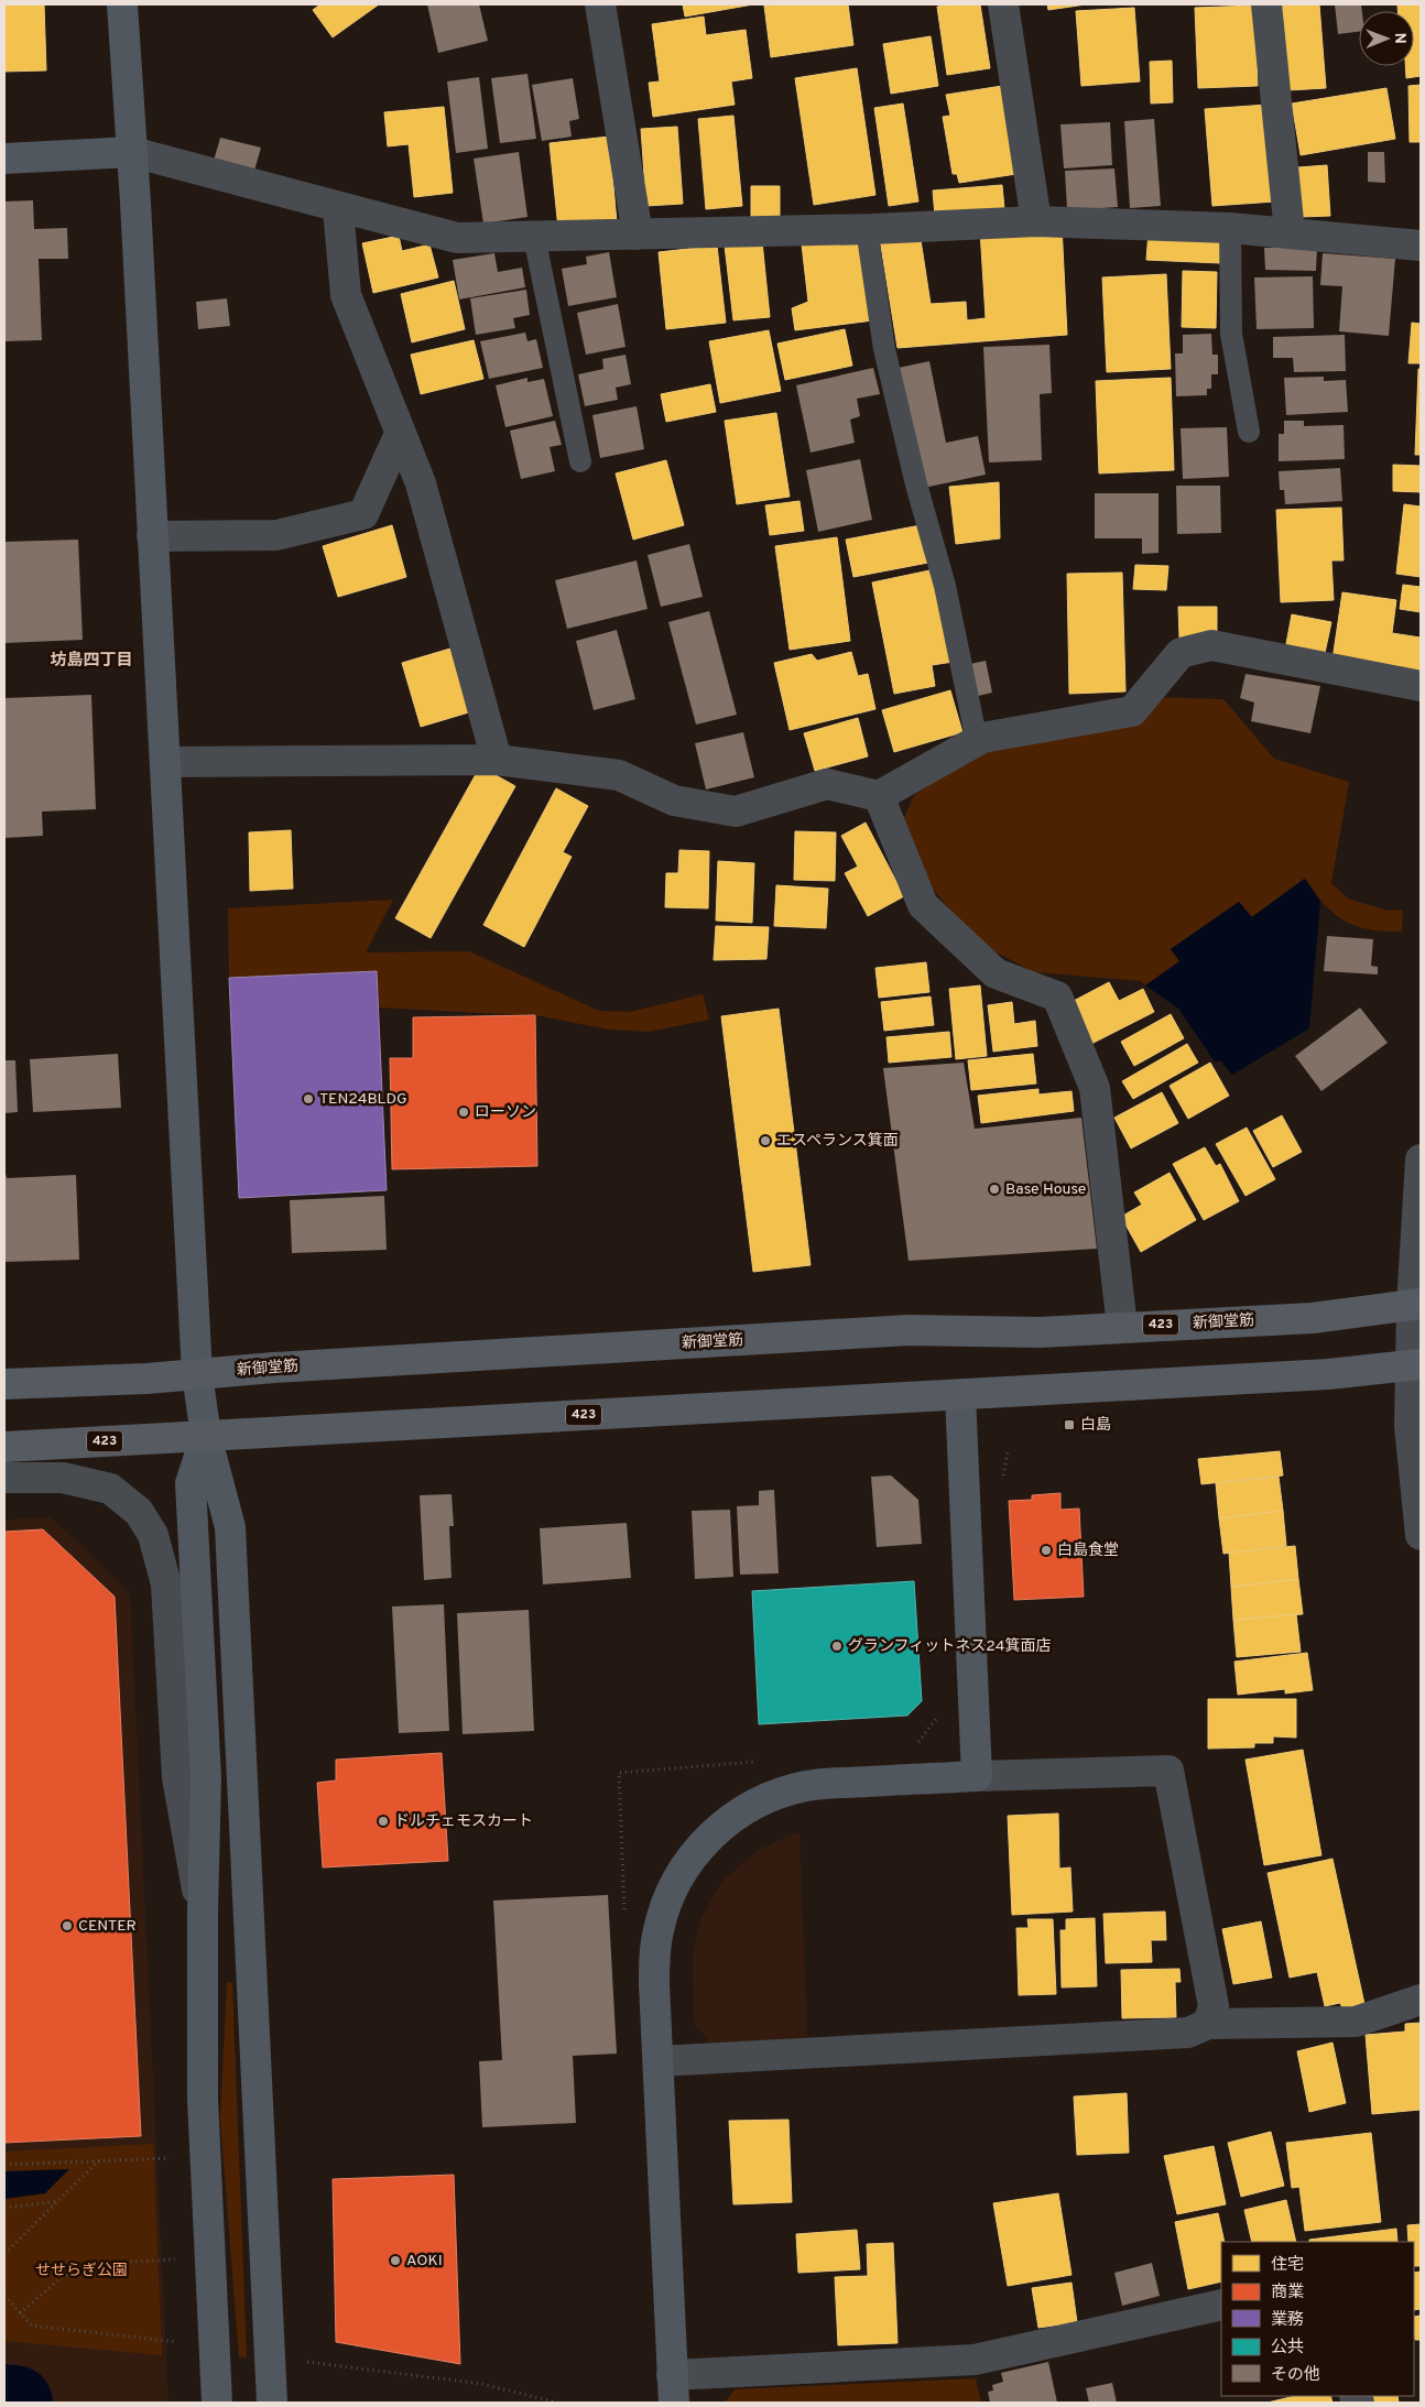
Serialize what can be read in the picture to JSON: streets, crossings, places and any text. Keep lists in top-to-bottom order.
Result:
{
  "streets": {
    "highway": ["新御堂筋", "423"]
  },
  "districts": ["坊島四丁目"],
  "parks": ["せせらぎ公園"],
  "places": {
    "other": [
      "TEN24BLDG",
      "ローソン",
      "エスペランス箕面",
      "Base House",
      "白島食堂",
      "グランフィットネス24箕面店",
      "ドルチェモスカート",
      "CENTER",
      "AOKI"
    ],
    "transit": ["白島"]
  },
  "legend": [
    "住宅",
    "商業",
    "業務",
    "公共",
    "その他"
  ],
  "north": "right"
}
